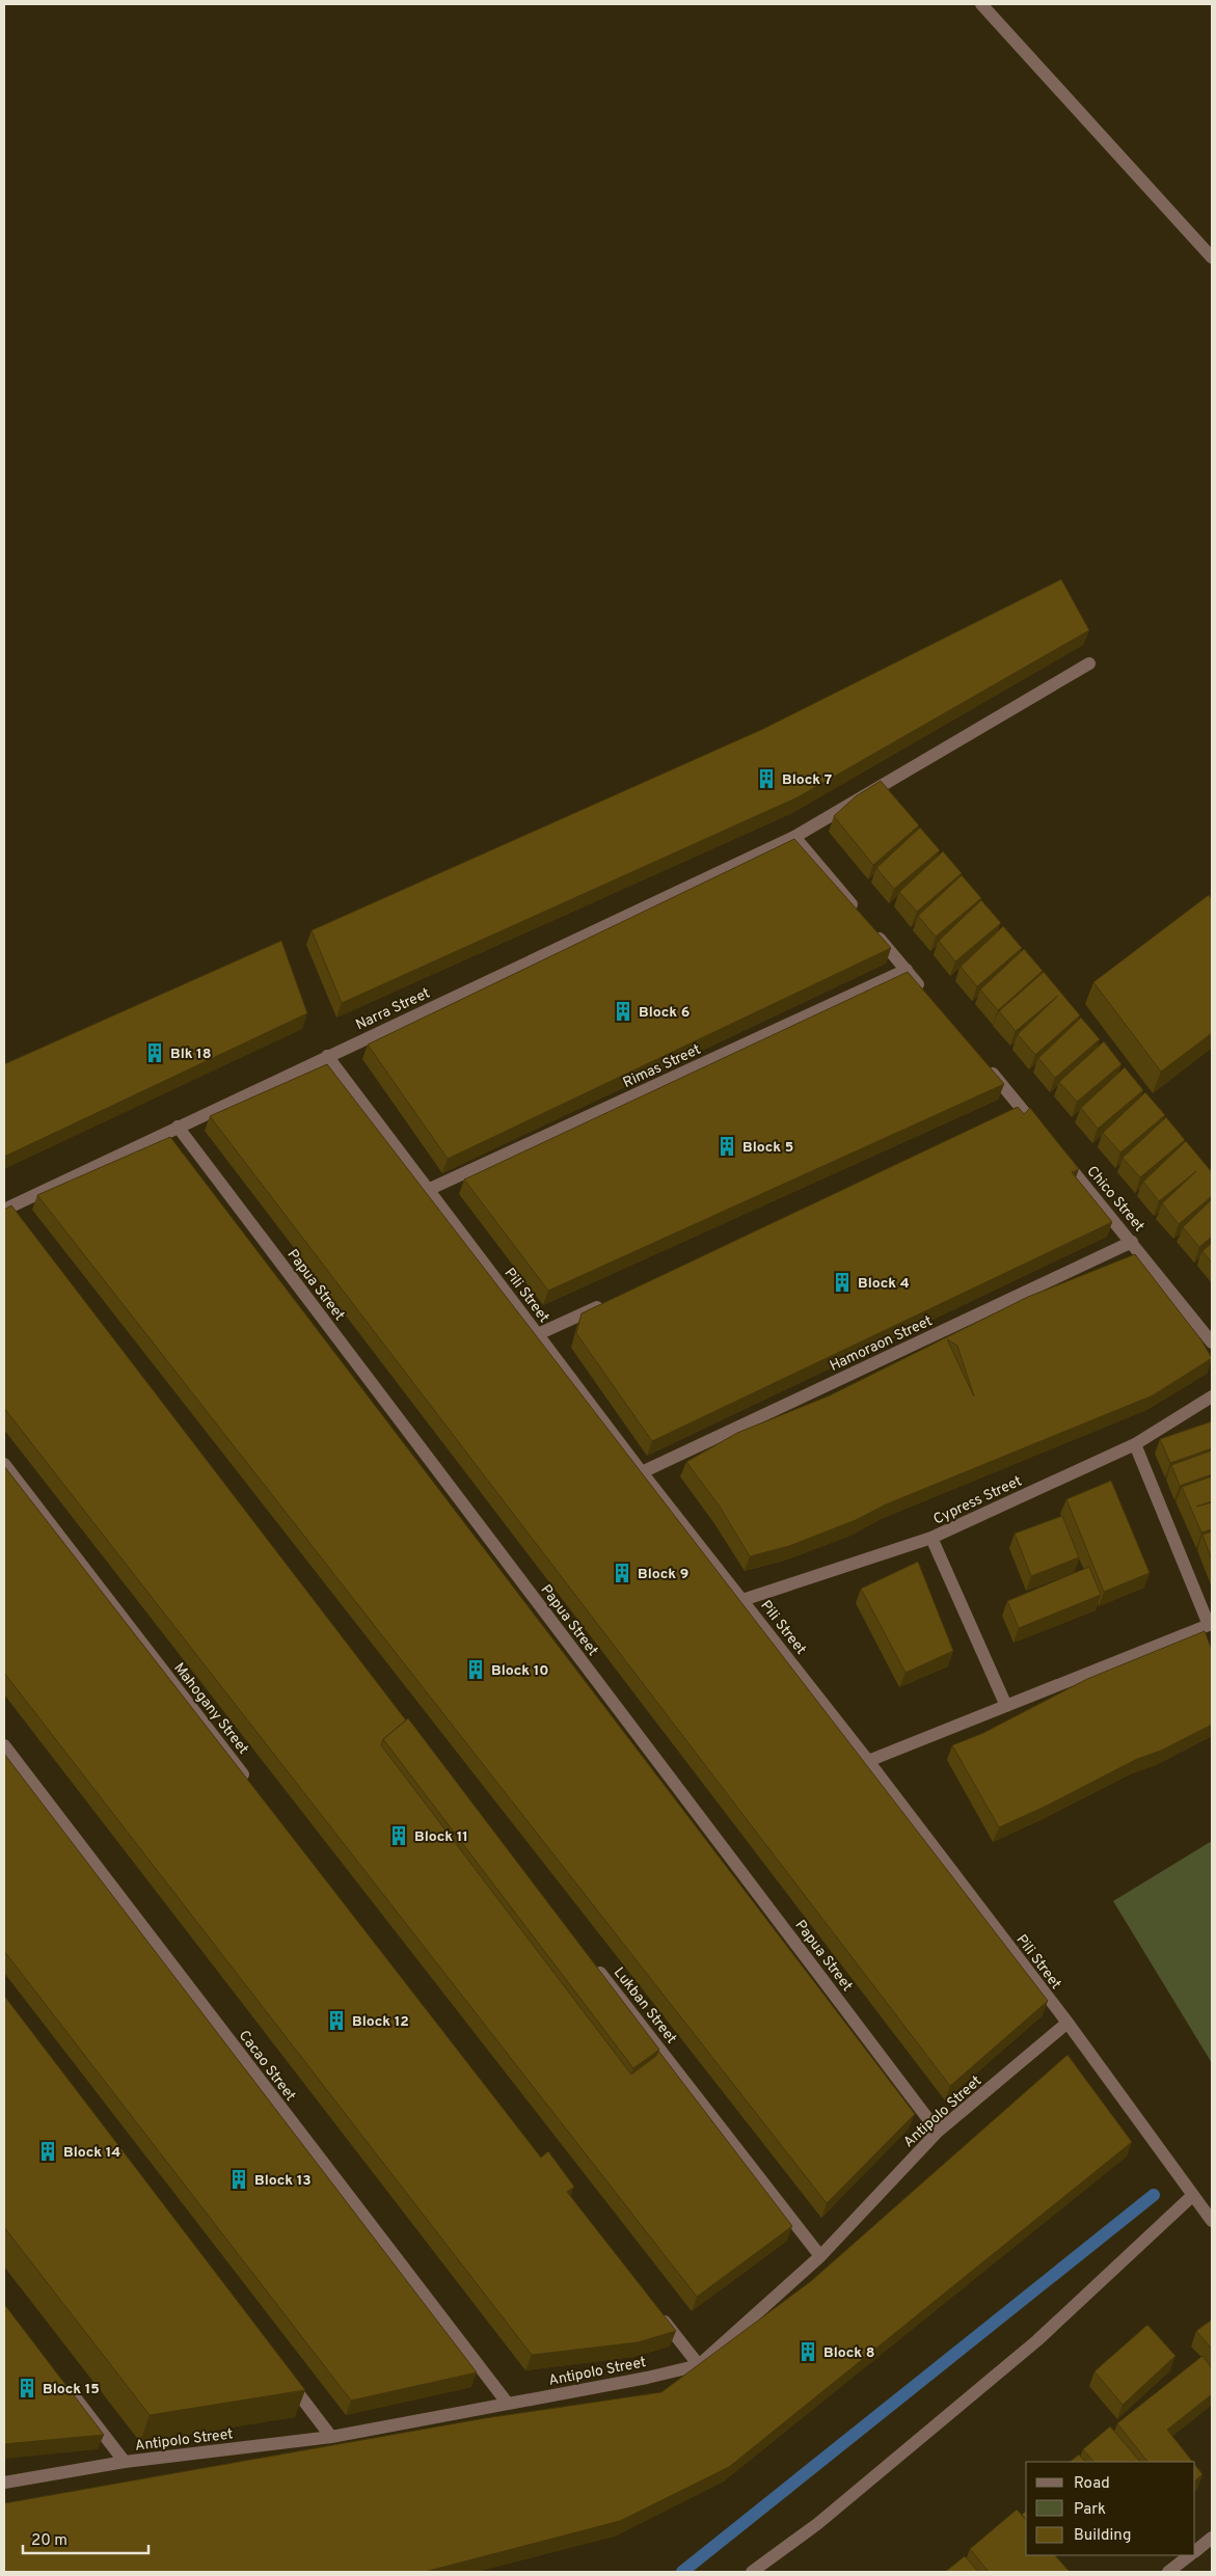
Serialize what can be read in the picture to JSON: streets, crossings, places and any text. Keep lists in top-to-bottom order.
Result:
{
  "streets": {
    "street": [
      "Narra Street",
      "Rimas Street",
      "Chico Street",
      "Papua Street",
      "Pili Street",
      "Hamoraon Street",
      "Cypress Street",
      "Mahogany Street",
      "Lukban Street",
      "Cacao Street",
      "Antipolo Street"
    ]
  },
  "crossings": [
    ["Narra Street", "Papua Street"],
    ["Narra Street", "Pili Street"],
    ["Rimas Street", "Pili Street"],
    ["Chico Street", "Hamoraon Street"],
    ["Papua Street", "Antipolo Street"],
    ["Pili Street", "Hamoraon Street"],
    ["Pili Street", "Cypress Street"],
    ["Pili Street", "Antipolo Street"],
    ["Lukban Street", "Antipolo Street"],
    ["Cacao Street", "Antipolo Street"]
  ],
  "places": {
    "building": [
      "Block 7",
      "Block 6",
      "Blk 18",
      "Block 5",
      "Block 4",
      "Block 9",
      "Block 10",
      "Block 11",
      "Block 12",
      "Block 14",
      "Block 13",
      "Block 8",
      "Block 15"
    ]
  },
  "legend": ["Road", "Park", "Building"],
  "scale_bar": "20 m"
}
